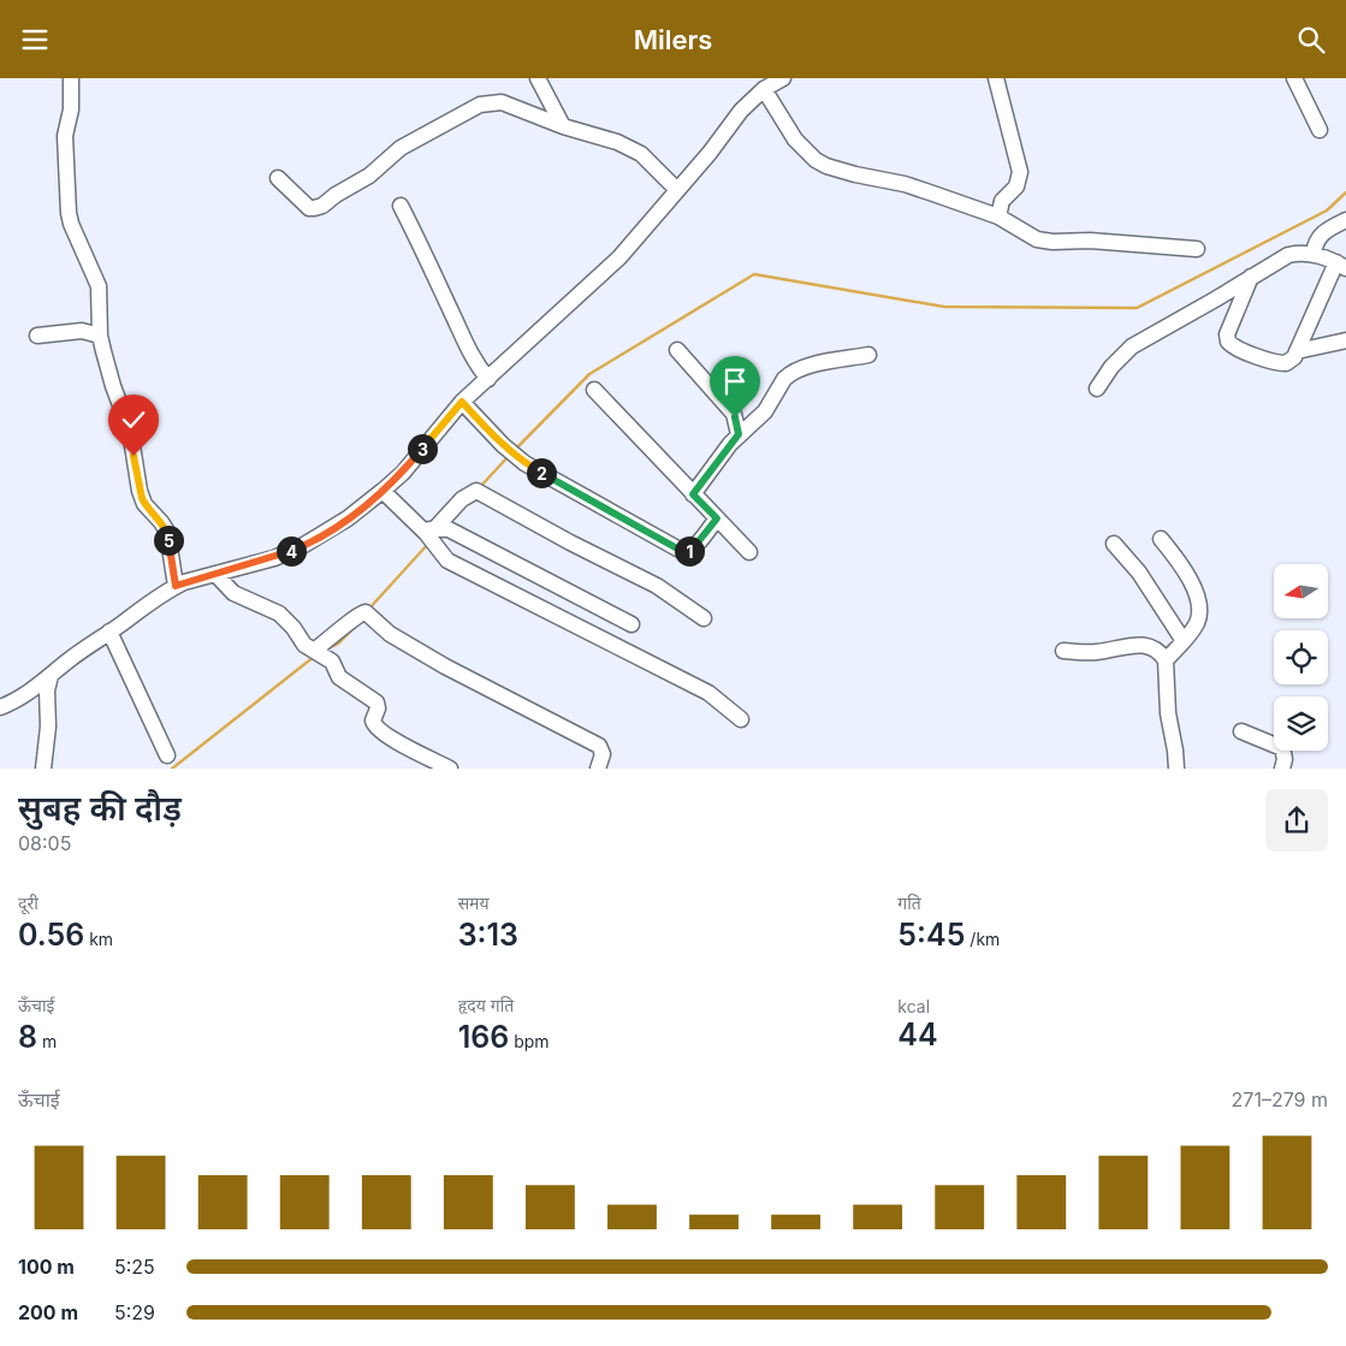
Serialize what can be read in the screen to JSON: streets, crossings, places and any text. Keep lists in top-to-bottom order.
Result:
{
  "north": "left",
  "page": {
    "header": "Milers",
    "pins": [
      "3",
      "2",
      "5",
      "1",
      "4"
    ],
    "heading": ["सुबह की दौड़", "08:05"],
    "stats": [
      ["दूरी", "0.56 km"],
      ["समय", "3:13"],
      ["गति", "5:45 /km"],
      ["ऊँचाई", "8 m"],
      ["हृदय गति", "166 bpm"],
      ["kcal", "44"]
    ],
    "chart": ["ऊँचाई", "271–279 m"],
    "list": [
      {
        "name": "100 m",
        "note": "5:25"
      },
      {
        "name": "200 m",
        "note": "5:29"
      }
    ]
  }
}
